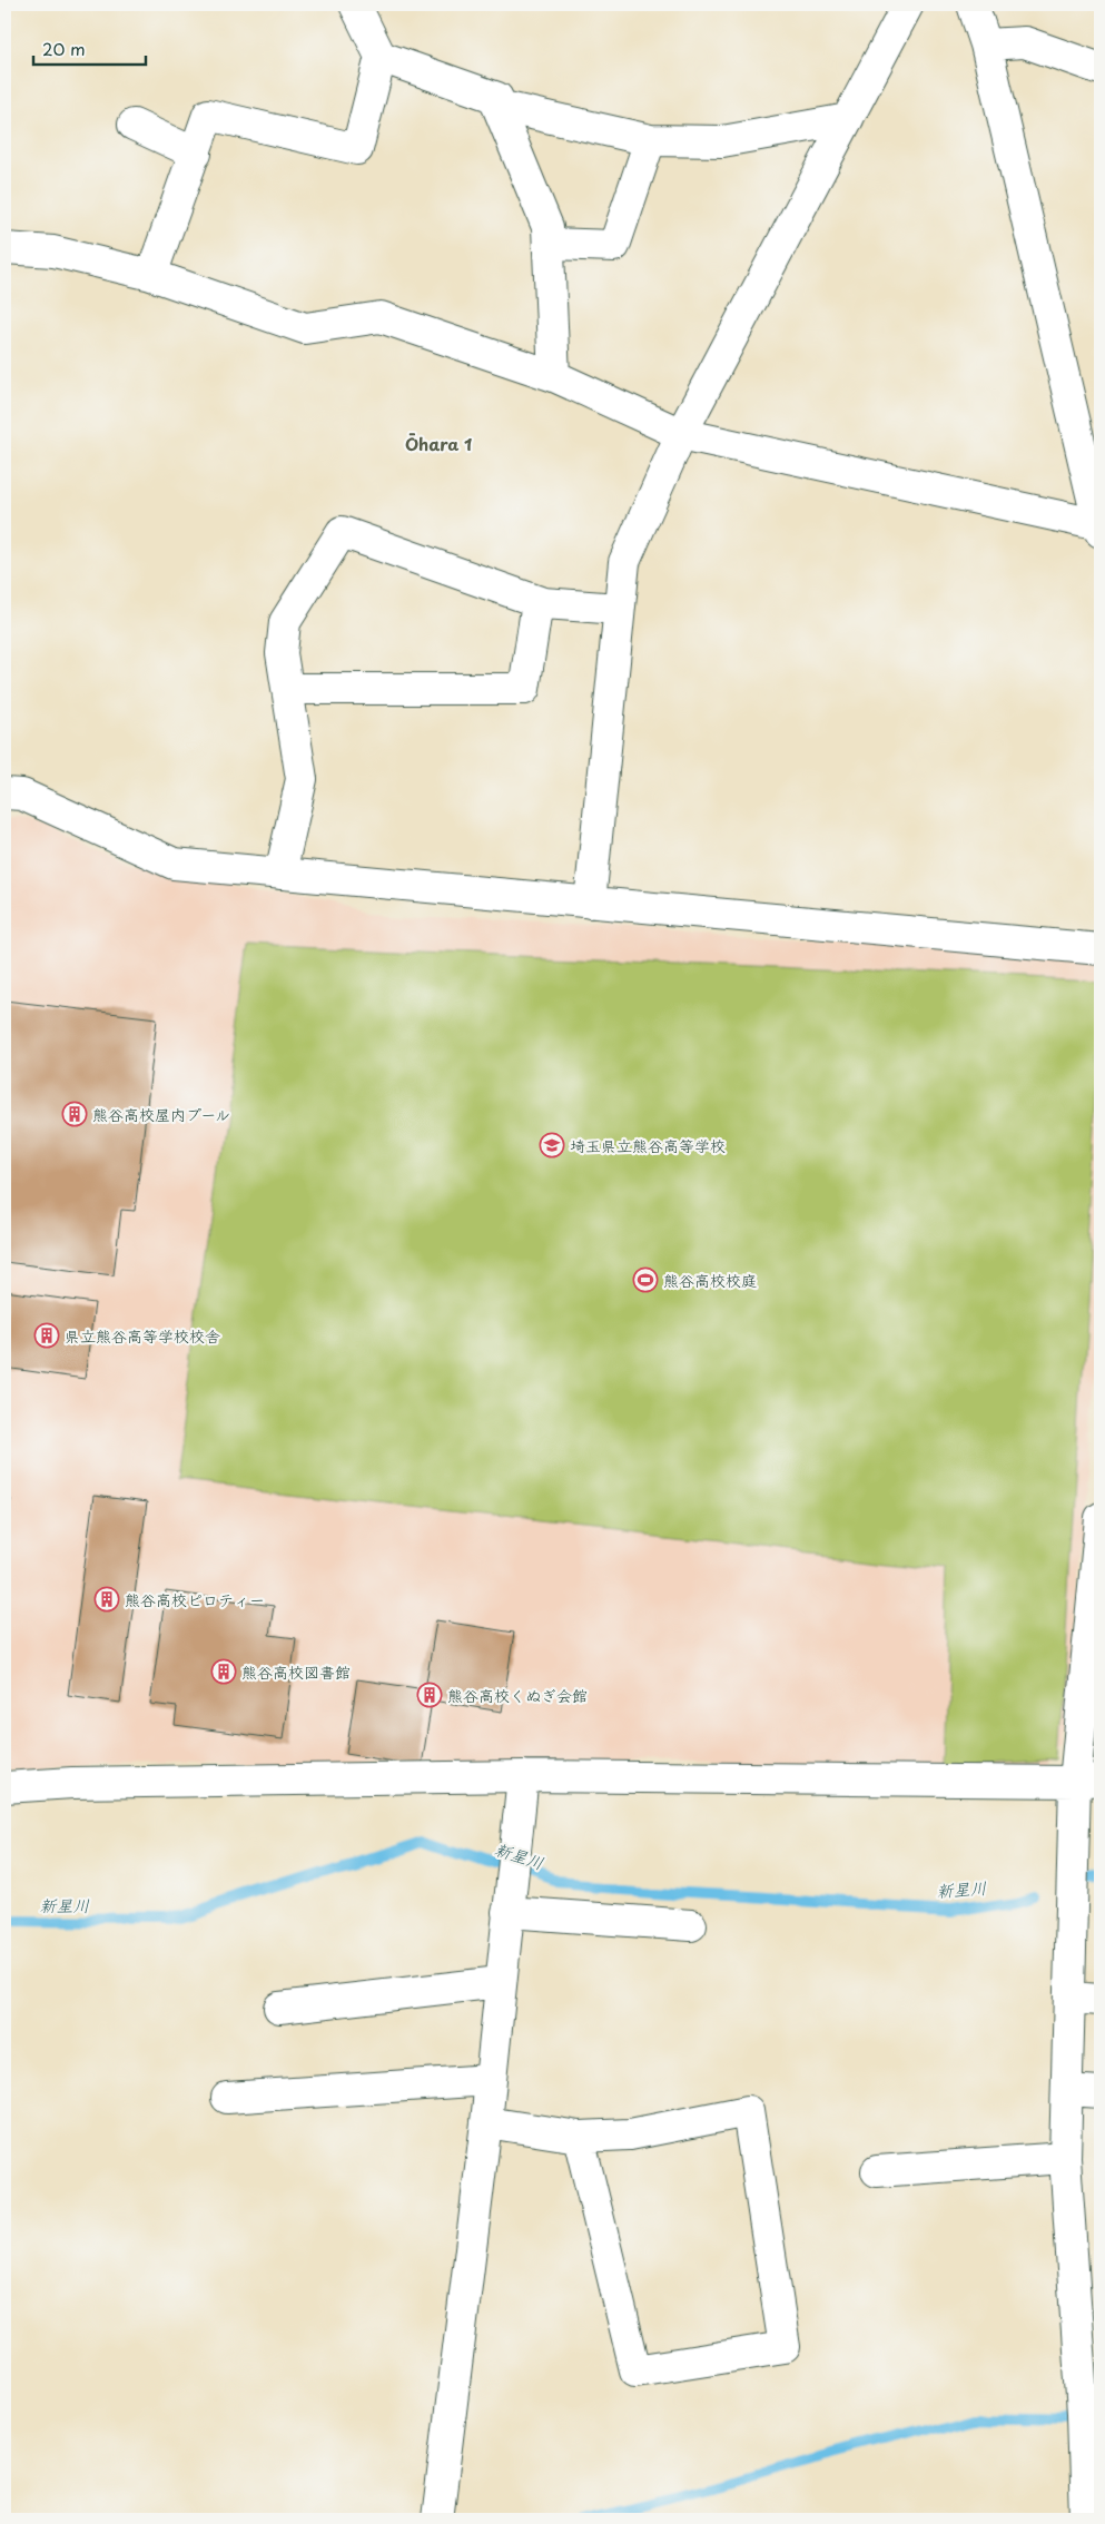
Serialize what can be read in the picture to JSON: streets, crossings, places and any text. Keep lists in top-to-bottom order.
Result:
{
  "districts": ["Ōhara 1"],
  "water": ["新星川"],
  "places": {
    "building": [
      "熊谷高校屋内プール",
      "県立熊谷高等学校校舎",
      "熊谷高校ピロティー",
      "熊谷高校図書館",
      "熊谷高校くぬぎ会館"
    ],
    "school or university": ["埼玉県立熊谷高等学校"],
    "sports": ["熊谷高校校庭"]
  },
  "scale_bar": "20 m"
}
